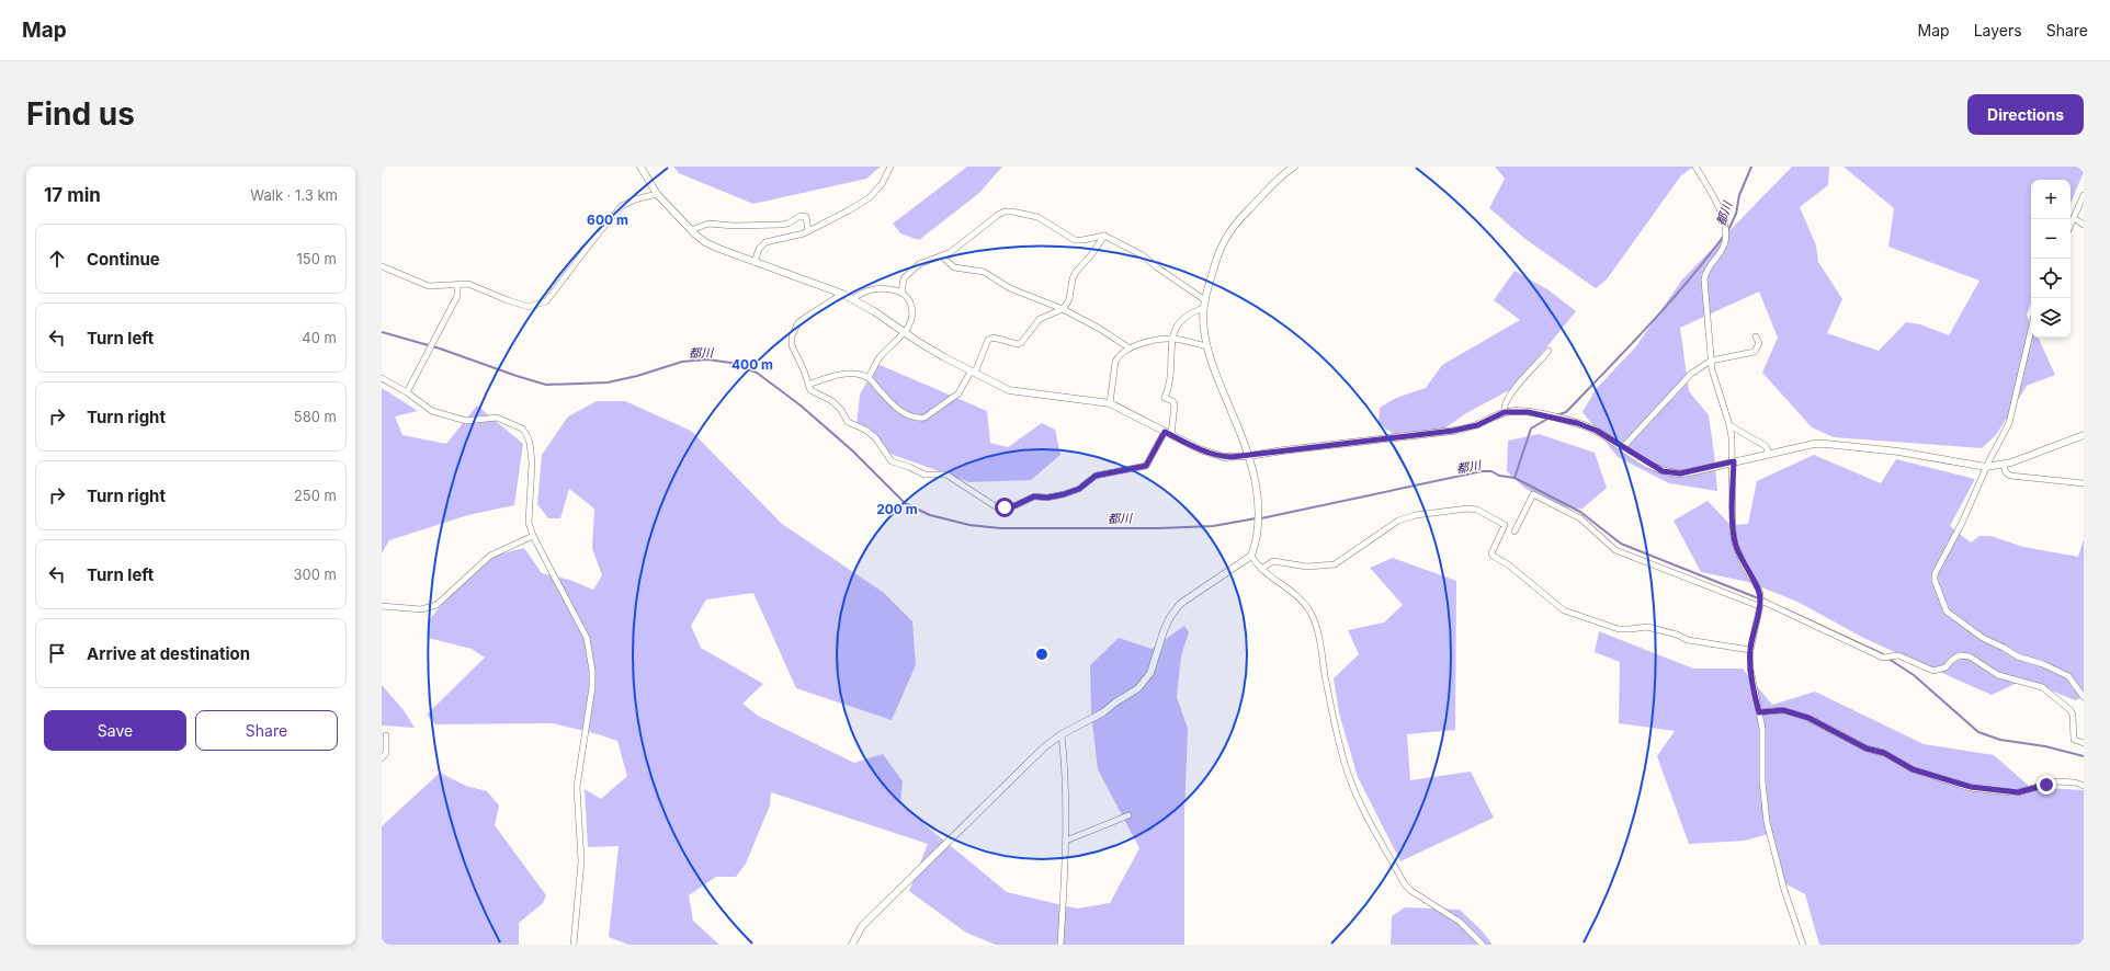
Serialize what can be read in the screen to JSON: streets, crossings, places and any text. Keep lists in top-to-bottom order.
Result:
{
  "water": ["都川"],
  "page": {
    "header": "Map",
    "nav": ["Map", "Layers", "Share"],
    "buttons": [
      "Directions",
      ["Save", "Share"]
    ],
    "title": "Find us",
    "heading": ["17 min", "Walk · 1.3 km"],
    "map_buttons": ["+", "−"],
    "list": [
      ["Continue", "150 m"],
      ["Turn left", "40 m"],
      ["Turn right", "580 m"],
      ["Turn right", "250 m"],
      ["Turn left", "300 m"],
      "Arrive at destination"
    ]
  },
  "rings": ["600 m", "400 m", "200 m"]
}
